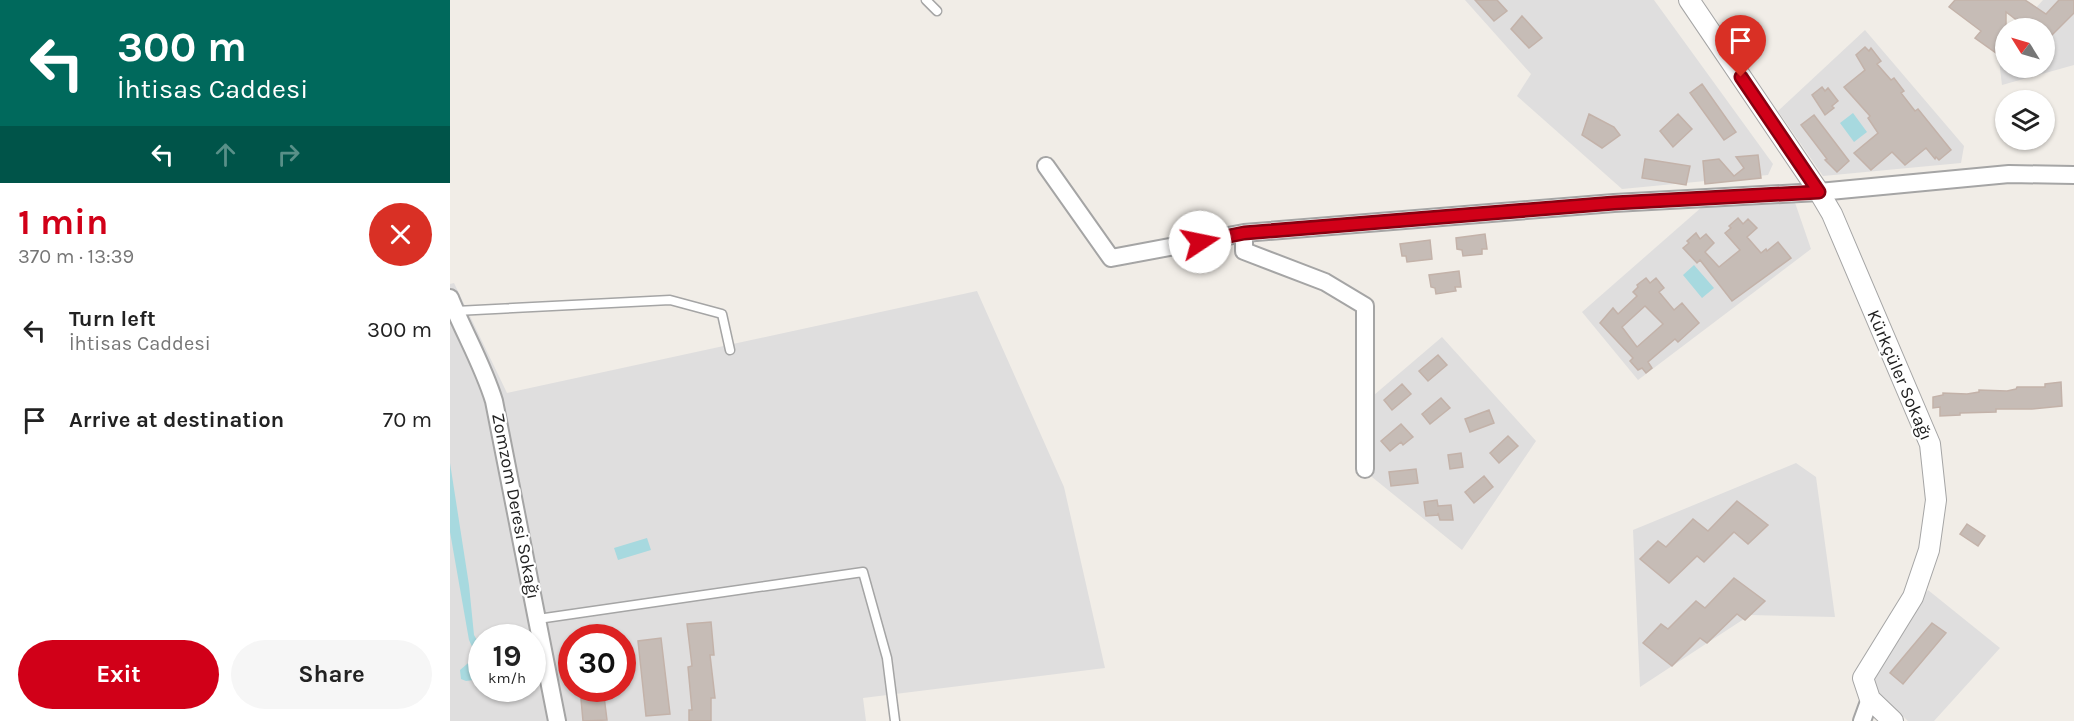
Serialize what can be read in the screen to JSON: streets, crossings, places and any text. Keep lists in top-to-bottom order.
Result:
{
  "streets": {
    "street": ["Kürkçüler Sokağı", "Zomzom Deresi Sokağı"]
  },
  "north": "top left",
  "page": {
    "turn": ["300 m", "İhtisas Caddesi"],
    "heading": ["1 min", "370 m · 13:39"],
    "list": [
      {
        "name": "Turn left",
        "note": "İhtisas Caddesi",
        "value": "300 m"
      },
      {
        "name": "Arrive at destination",
        "value": "70 m"
      }
    ],
    "speed": "19 km/h",
    "limit": "30",
    "buttons": ["Exit", "Share"]
  }
}
